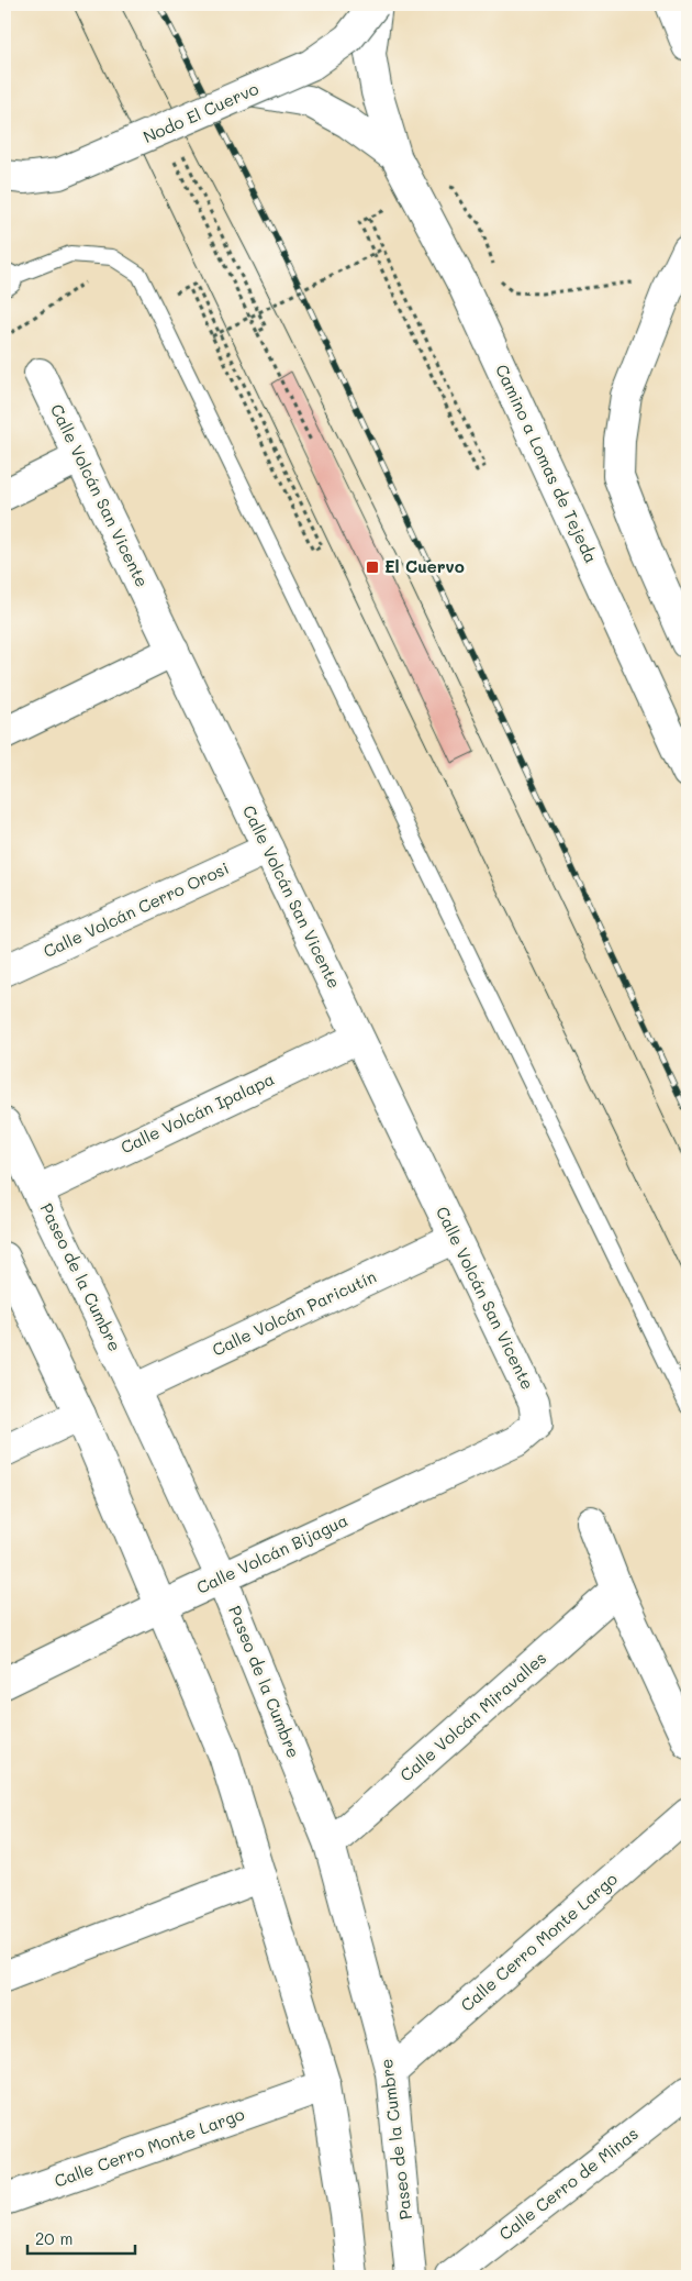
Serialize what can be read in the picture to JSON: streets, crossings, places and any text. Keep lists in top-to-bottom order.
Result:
{
  "streets": {
    "street": [
      "Nodo El Cuervo",
      "Camino a Lomas de Tejeda",
      "Calle Volcán San Vicente",
      "Calle Volcán Cerro Orosi",
      "Calle Volcán Ipalapa",
      "Paseo de la Cumbre",
      "Calle Volcán Paricutín",
      "Calle Volcán Bijagua",
      "Calle Volcán Miravalles",
      "Calle Cerro Monte Largo",
      "Calle Cerro de Minas"
    ]
  },
  "crossings": [
    ["Nodo El Cuervo", "Camino a Lomas de Tejeda"],
    ["Calle Volcán San Vicente", "Calle Volcán Cerro Orosi"],
    ["Calle Volcán San Vicente", "Calle Volcán Ipalapa"],
    ["Calle Volcán San Vicente", "Calle Volcán Paricutín"],
    ["Calle Volcán San Vicente", "Calle Volcán Bijagua"],
    ["Calle Volcán Ipalapa", "Paseo de la Cumbre"],
    ["Paseo de la Cumbre", "Calle Volcán Paricutín"],
    ["Paseo de la Cumbre", "Calle Volcán Bijagua"],
    ["Paseo de la Cumbre", "Calle Volcán Miravalles"],
    ["Paseo de la Cumbre", "Calle Cerro Monte Largo"]
  ],
  "places": {
    "transit": ["El Cuervo"]
  },
  "scale_bar": "20 m"
}
